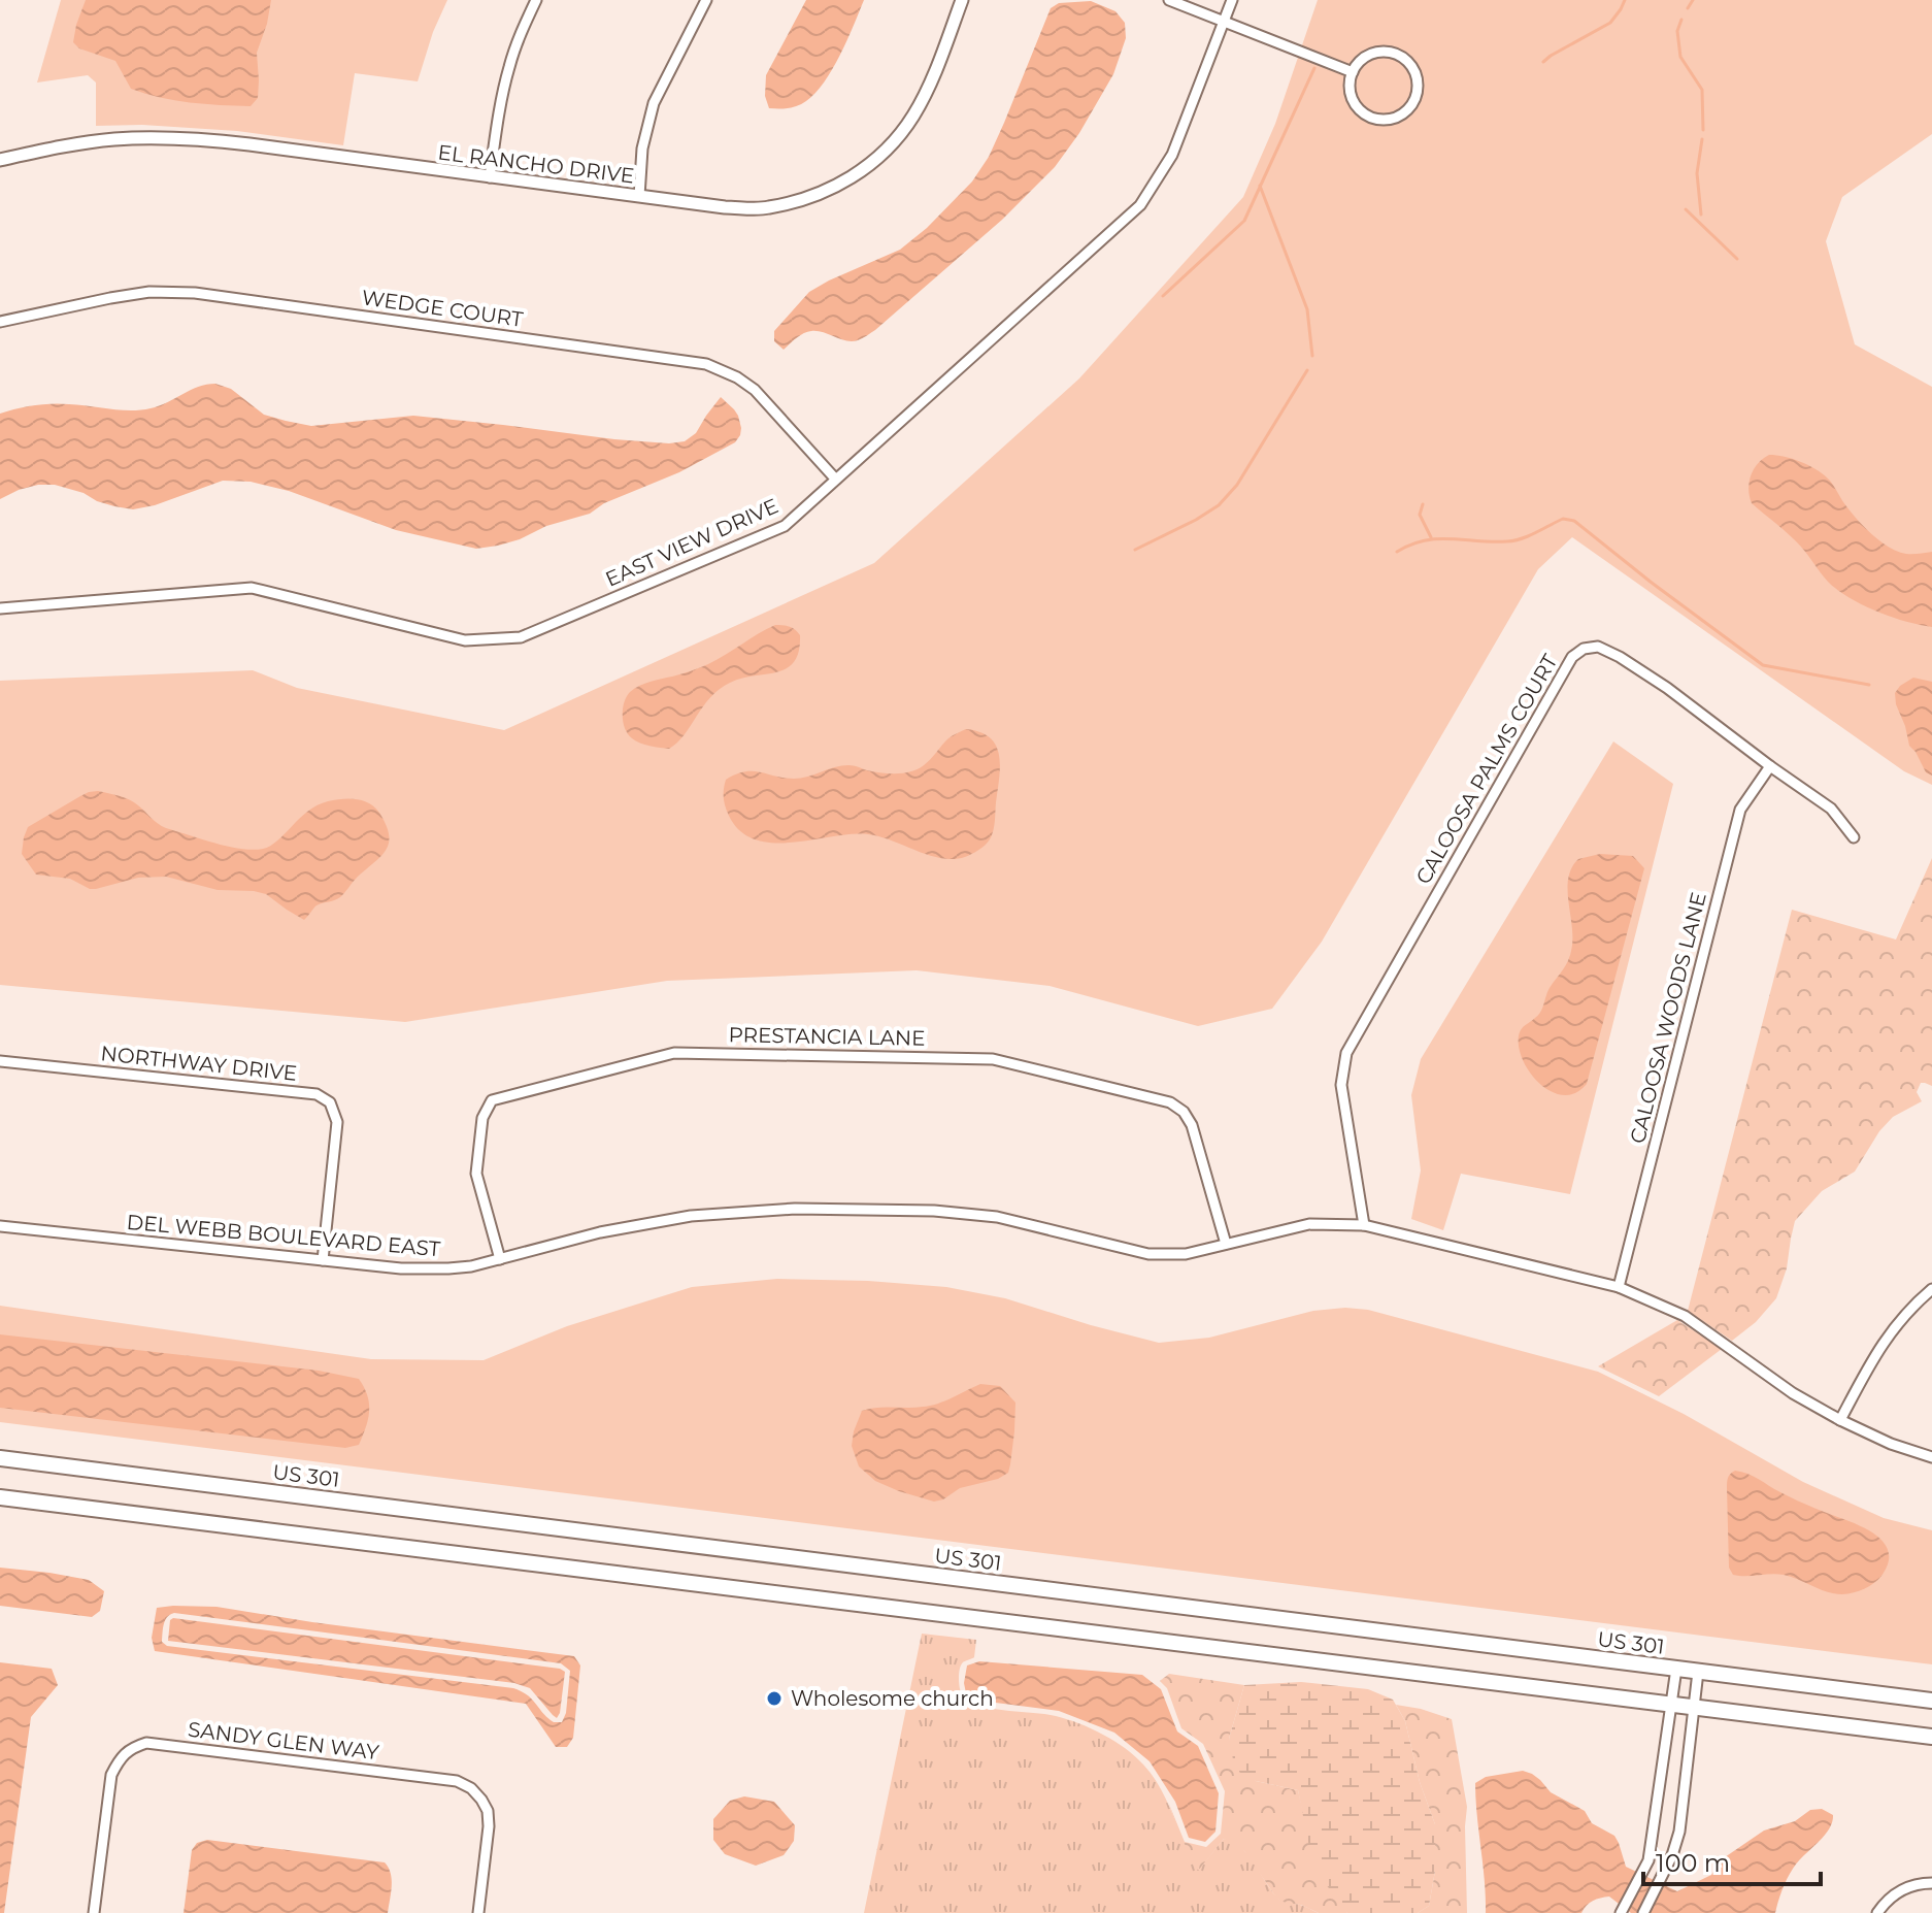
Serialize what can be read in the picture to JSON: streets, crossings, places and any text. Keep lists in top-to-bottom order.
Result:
{
  "streets": {
    "main road": ["US 301"],
    "street": [
      "EL RANCHO DRIVE",
      "WEDGE COURT",
      "EAST VIEW DRIVE",
      "CALOOSA PALMS COURT",
      "CALOOSA WOODS LANE",
      "PRESTANCIA LANE",
      "NORTHWAY DRIVE",
      "DEL WEBB BOULEVARD EAST",
      "SANDY GLEN WAY"
    ]
  },
  "crossings": [
    ["WEDGE COURT", "EAST VIEW DRIVE"],
    ["CALOOSA PALMS COURT", "CALOOSA WOODS LANE"],
    ["CALOOSA PALMS COURT", "DEL WEBB BOULEVARD EAST"],
    ["CALOOSA WOODS LANE", "DEL WEBB BOULEVARD EAST"],
    ["PRESTANCIA LANE", "DEL WEBB BOULEVARD EAST"],
    ["NORTHWAY DRIVE", "DEL WEBB BOULEVARD EAST"]
  ],
  "places": ["Wholesome church"],
  "scale_bar": "100 m"
}
